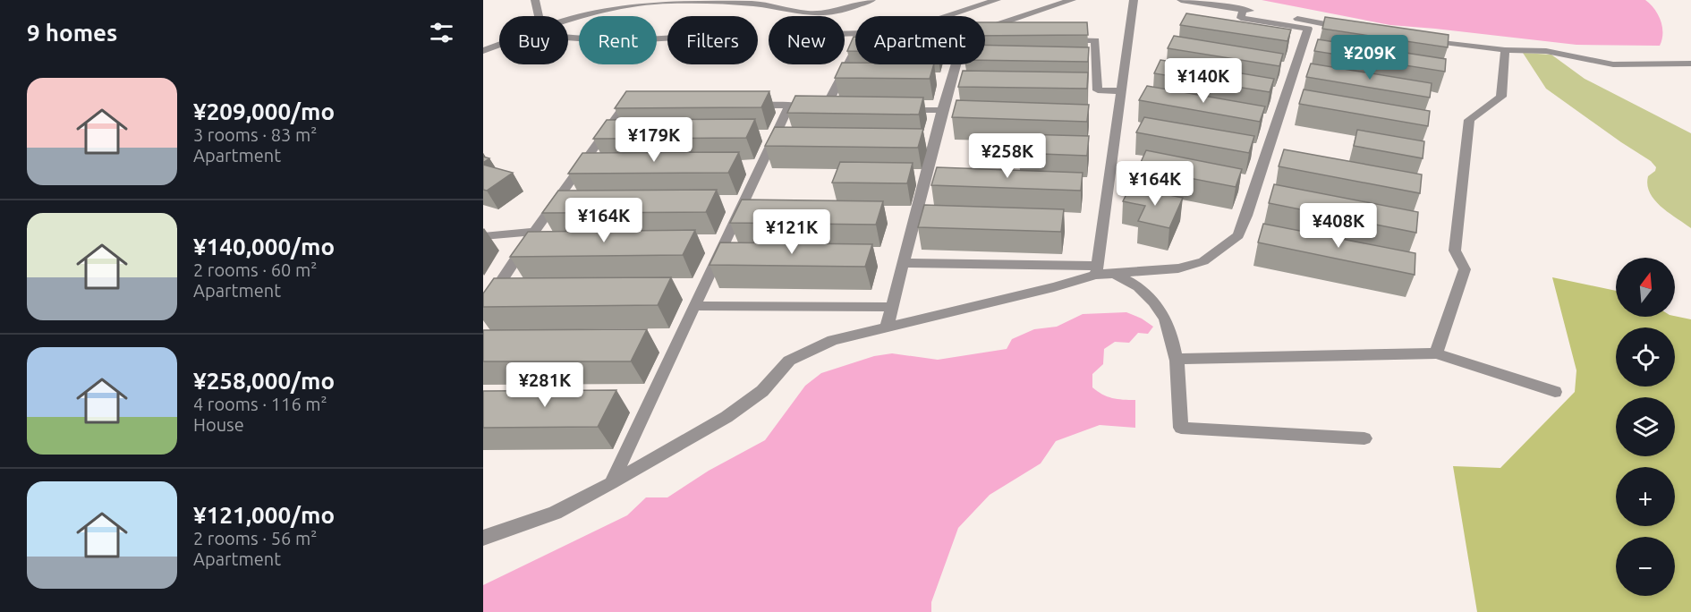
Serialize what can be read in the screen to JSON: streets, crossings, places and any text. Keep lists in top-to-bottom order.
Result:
{
  "north": "top",
  "page": {
    "heading": "9 homes",
    "chip": [
      "Buy",
      "Rent",
      "Filters",
      "New",
      "Apartment"
    ],
    "price": [
      "¥209K",
      "¥140K",
      "¥179K",
      "¥258K",
      "¥164K",
      "¥164K",
      "¥408K",
      "¥121K",
      "¥281K"
    ],
    "list": [
      {
        "name": "¥209,000/mo",
        "note": "3 rooms · 83 m² · Apartment"
      },
      {
        "name": "¥140,000/mo",
        "note": "2 rooms · 60 m² · Apartment"
      },
      {
        "name": "¥258,000/mo",
        "note": "4 rooms · 116 m² · House"
      },
      {
        "name": "¥121,000/mo",
        "note": "2 rooms · 56 m² · Apartment"
      }
    ],
    "map_buttons": ["+", "−"]
  }
}
